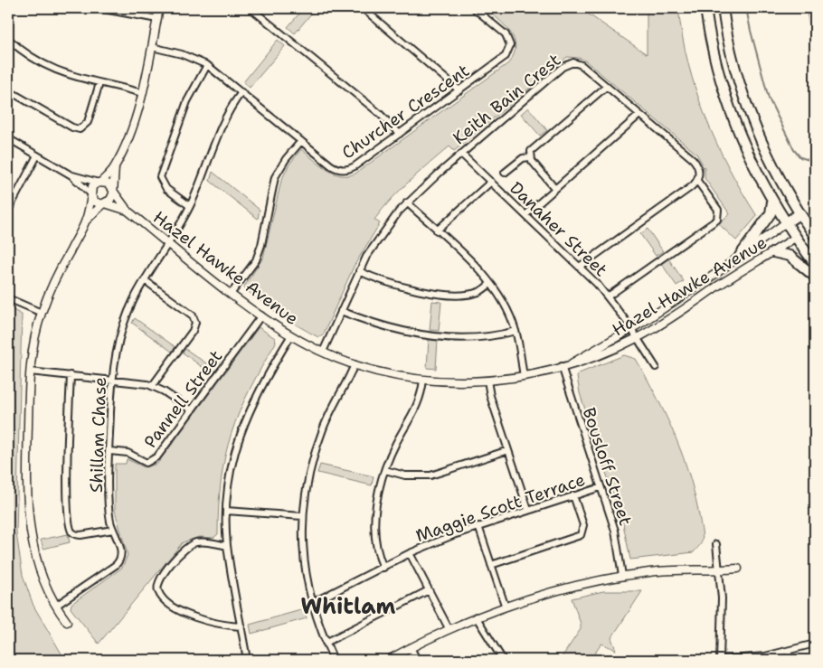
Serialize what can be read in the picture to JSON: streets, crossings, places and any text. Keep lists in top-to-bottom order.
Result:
{
  "streets": {
    "street": [
      "Keith Bain Crest",
      "Churcher Crescent",
      "Danaher Street",
      "Hazel Hawke Avenue",
      "Pannell Street",
      "Shillam Chase",
      "Bousloff Street",
      "Maggie Scott Terrace"
    ]
  },
  "crossings": [
    ["Keith Bain Crest", "Danaher Street"],
    ["Keith Bain Crest", "Hazel Hawke Avenue"],
    ["Churcher Crescent", "Shillam Chase"],
    ["Danaher Street", "Hazel Hawke Avenue"],
    ["Hazel Hawke Avenue", "Pannell Street"],
    ["Hazel Hawke Avenue", "Shillam Chase"],
    ["Hazel Hawke Avenue", "Bousloff Street"],
    ["Pannell Street", "Shillam Chase"],
    ["Bousloff Street", "Maggie Scott Terrace"]
  ],
  "districts": ["Whitlam"]
}
